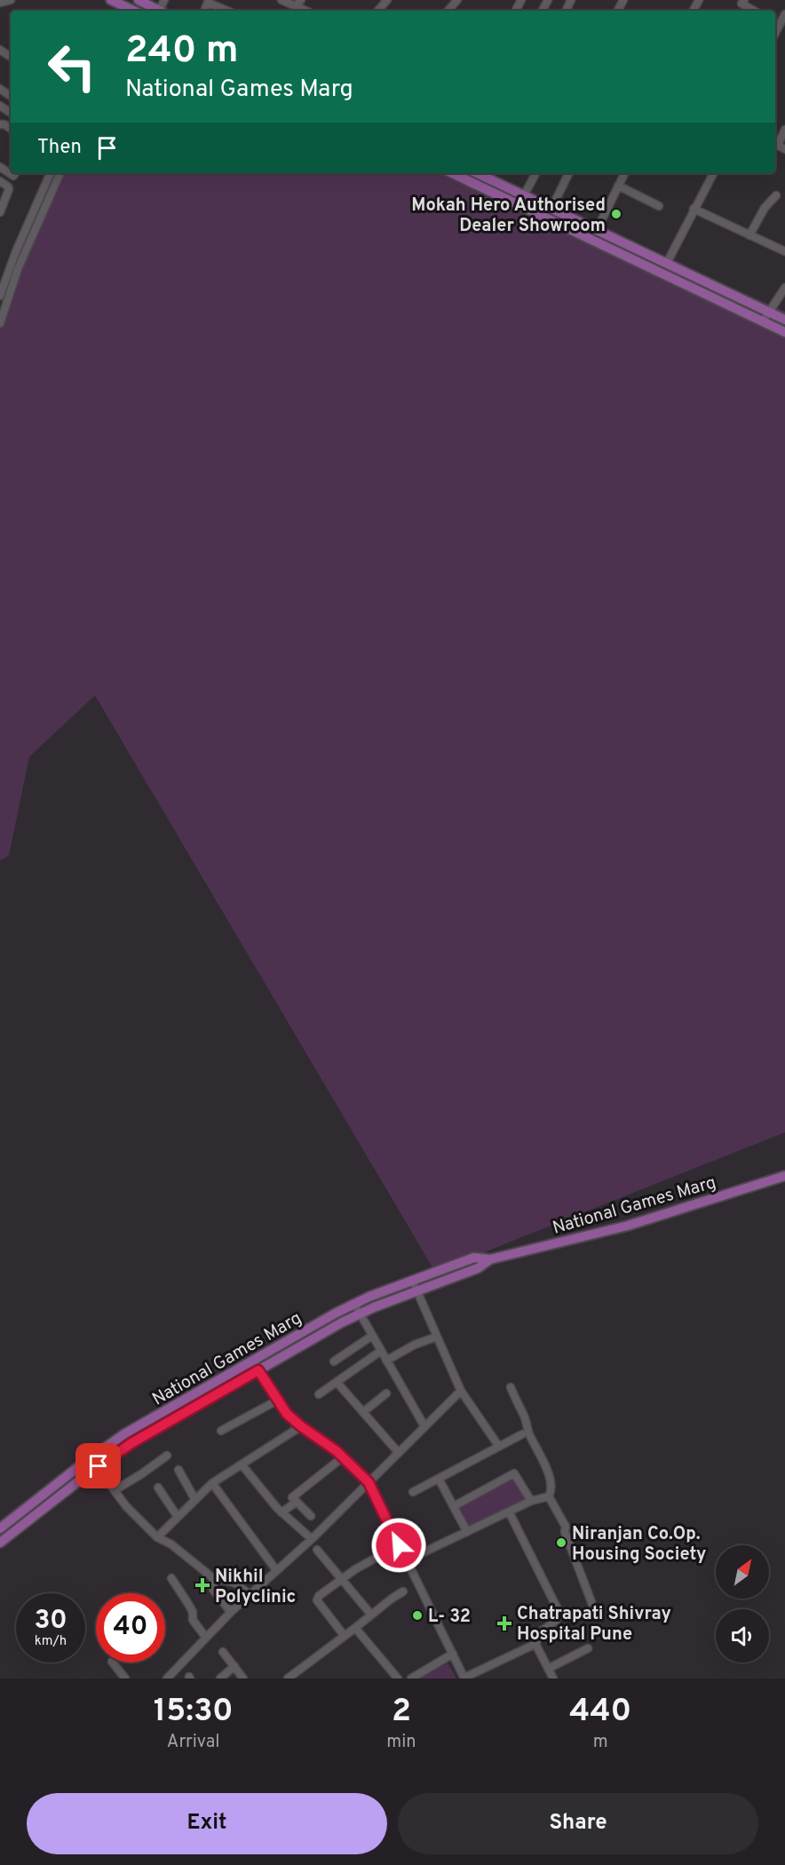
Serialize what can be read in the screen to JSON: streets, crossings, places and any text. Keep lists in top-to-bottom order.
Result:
{
  "streets": {
    "main road": ["National Games Marg"]
  },
  "places": {
    "other": ["Mokah Hero Authorised Dealer Showroom", "Niranjan Co.Op. Housing Society", "L- 32"],
    "health": ["Nikhil Polyclinic", "Chatrapati Shivray Hospital Pune"]
  },
  "north": "top right",
  "page": {
    "turn": ["240 m", "National Games Marg"],
    "then": "Then",
    "speed": "30 km/h",
    "limit": "40",
    "eta": [
      "15:30",
      "Arrival",
      "2",
      "min",
      "440",
      "m"
    ],
    "buttons": ["Exit", "Share"]
  }
}
